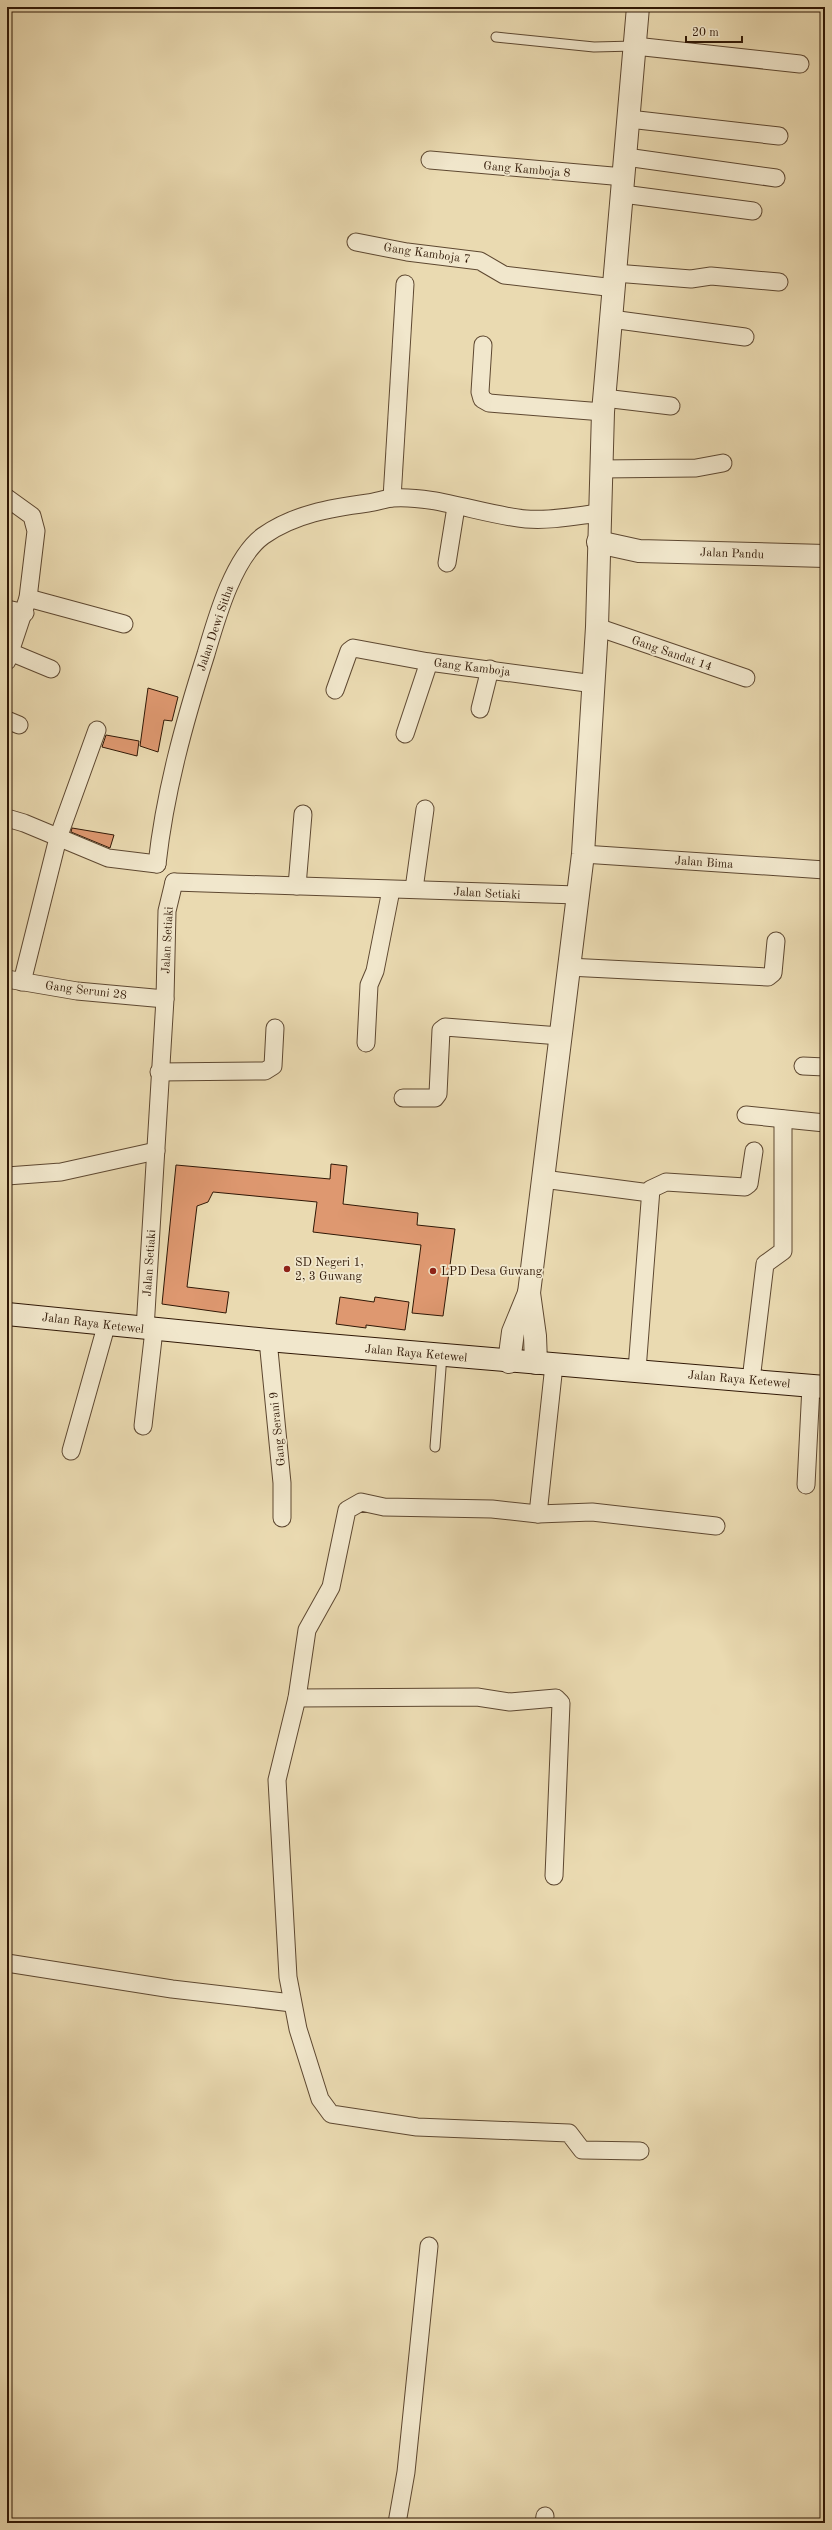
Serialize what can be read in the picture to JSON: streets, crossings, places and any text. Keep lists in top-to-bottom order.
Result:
{
  "streets": {
    "street": [
      "Gang Kamboja 8",
      "Gang Kamboja 7",
      "Jalan Pandu",
      "Jalan Dewi Sitha",
      "Gang Sandat 14",
      "Gang Kamboja",
      "Jalan Bima",
      "Jalan Setiaki",
      "Gang Seruni 28",
      "Jalan Raya Ketewel",
      "Gang Serani 9"
    ]
  },
  "crossings": [
    ["Jalan Setiaki", "Gang Seruni 28"],
    ["Jalan Setiaki", "Jalan Raya Ketewel"],
    ["Jalan Raya Ketewel", "Gang Serani 9"]
  ],
  "places": ["SD Negeri 1, 2, 3 Guwang", "LPD Desa Guwang"],
  "scale_bar": "20 m"
}
